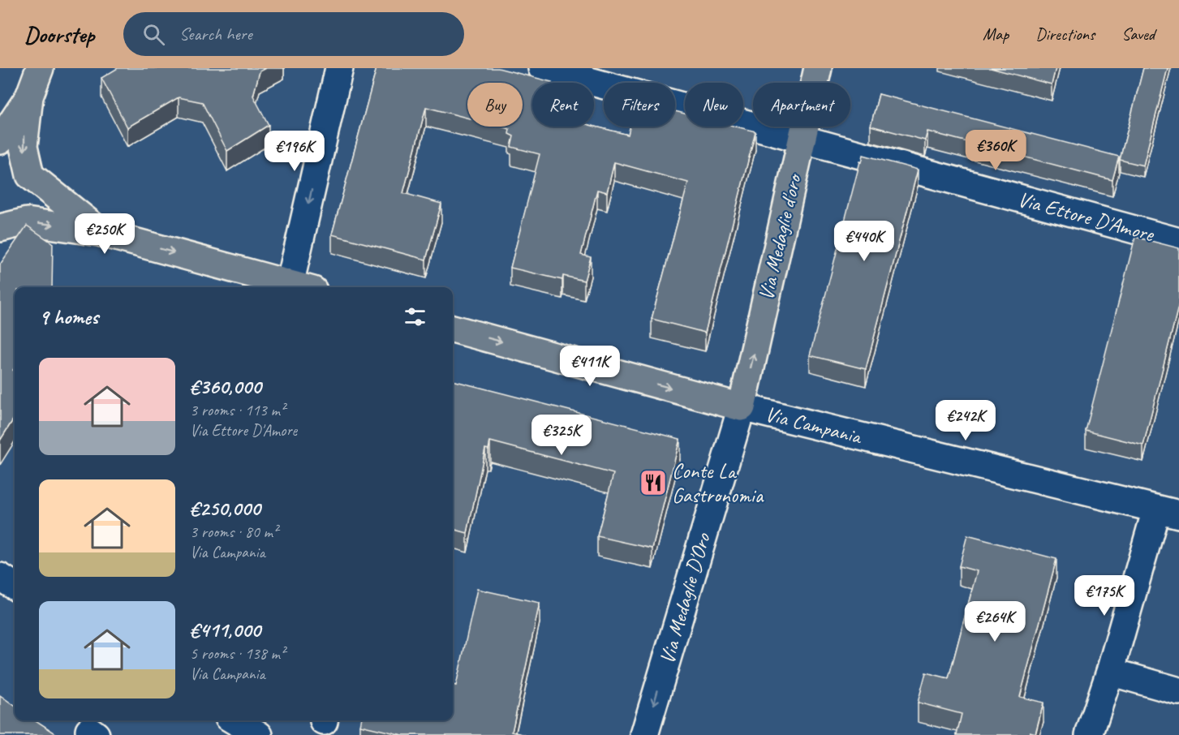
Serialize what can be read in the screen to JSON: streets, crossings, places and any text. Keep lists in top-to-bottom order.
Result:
{
  "streets": {
    "main road": ["Via Medaglie d'oro", "Via Campania"],
    "street": ["Via Ettore D'Amore", "Via Medaglie D'Oro"]
  },
  "crossings": [
    ["Via Ettore D'Amore", "Via Medaglie d'oro"],
    ["Via Medaglie d'oro", "Via Campania"],
    ["Via Medaglie d'oro", "Via Medaglie D'Oro"],
    ["Via Campania", "Via Medaglie D'Oro"]
  ],
  "one_way": ["Via Medaglie d'oro", "Via Campania", "Via Medaglie D'Oro"],
  "places": {
    "restaurant": ["Conte La Gastronomia"]
  },
  "page": {
    "header": "Doorstep",
    "search": "Search here",
    "nav": ["Map", "Directions", "Saved"],
    "chip": [
      "Buy",
      "Rent",
      "Filters",
      "New",
      "Apartment"
    ],
    "price": [
      "€360K",
      "€196K",
      "€250K",
      "€440K",
      "€411K",
      "€242K",
      "€325K",
      "€175K",
      "€264K"
    ],
    "heading": "9 homes",
    "list": [
      {
        "name": "€360,000",
        "note": "3 rooms · 113 m² · Via Ettore D'Amore"
      },
      {
        "name": "€250,000",
        "note": "3 rooms · 80 m² · Via Campania"
      },
      {
        "name": "€411,000",
        "note": "5 rooms · 138 m² · Via Campania"
      }
    ]
  }
}
